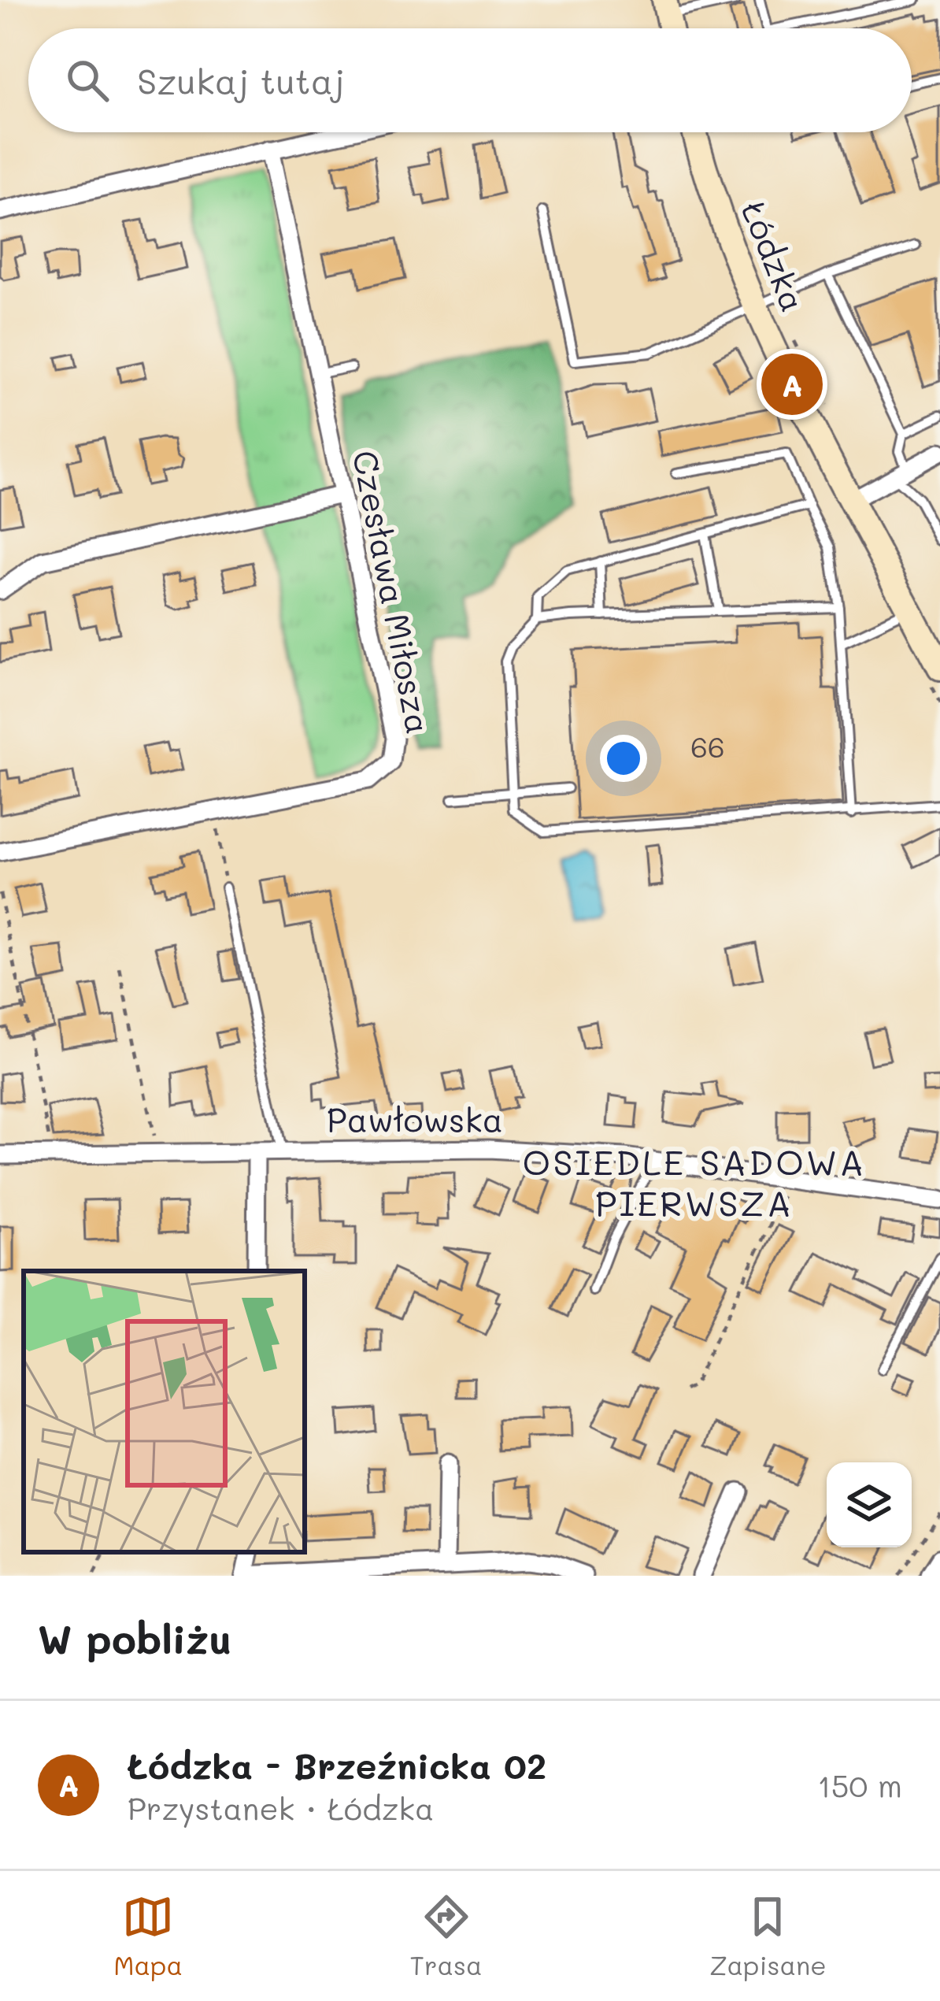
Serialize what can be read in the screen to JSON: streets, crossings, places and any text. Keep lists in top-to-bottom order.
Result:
{
  "streets": {
    "main road": ["Łódzka"],
    "street": ["Czesława Miłosza", "Pawłowska"]
  },
  "districts": ["OSIEDLE SADOWA PIERWSZA"],
  "house_numbers": ["66"],
  "page": {
    "search": "Szukaj tutaj",
    "pins": "A",
    "heading": "W pobliżu",
    "list": [
      {
        "mark": "A",
        "name": "Łódzka - Brzeźnicka 02",
        "note": "Przystanek · Łódzka",
        "value": "150 m"
      }
    ],
    "nav": ["Mapa", "Trasa", "Zapisane"]
  }
}
